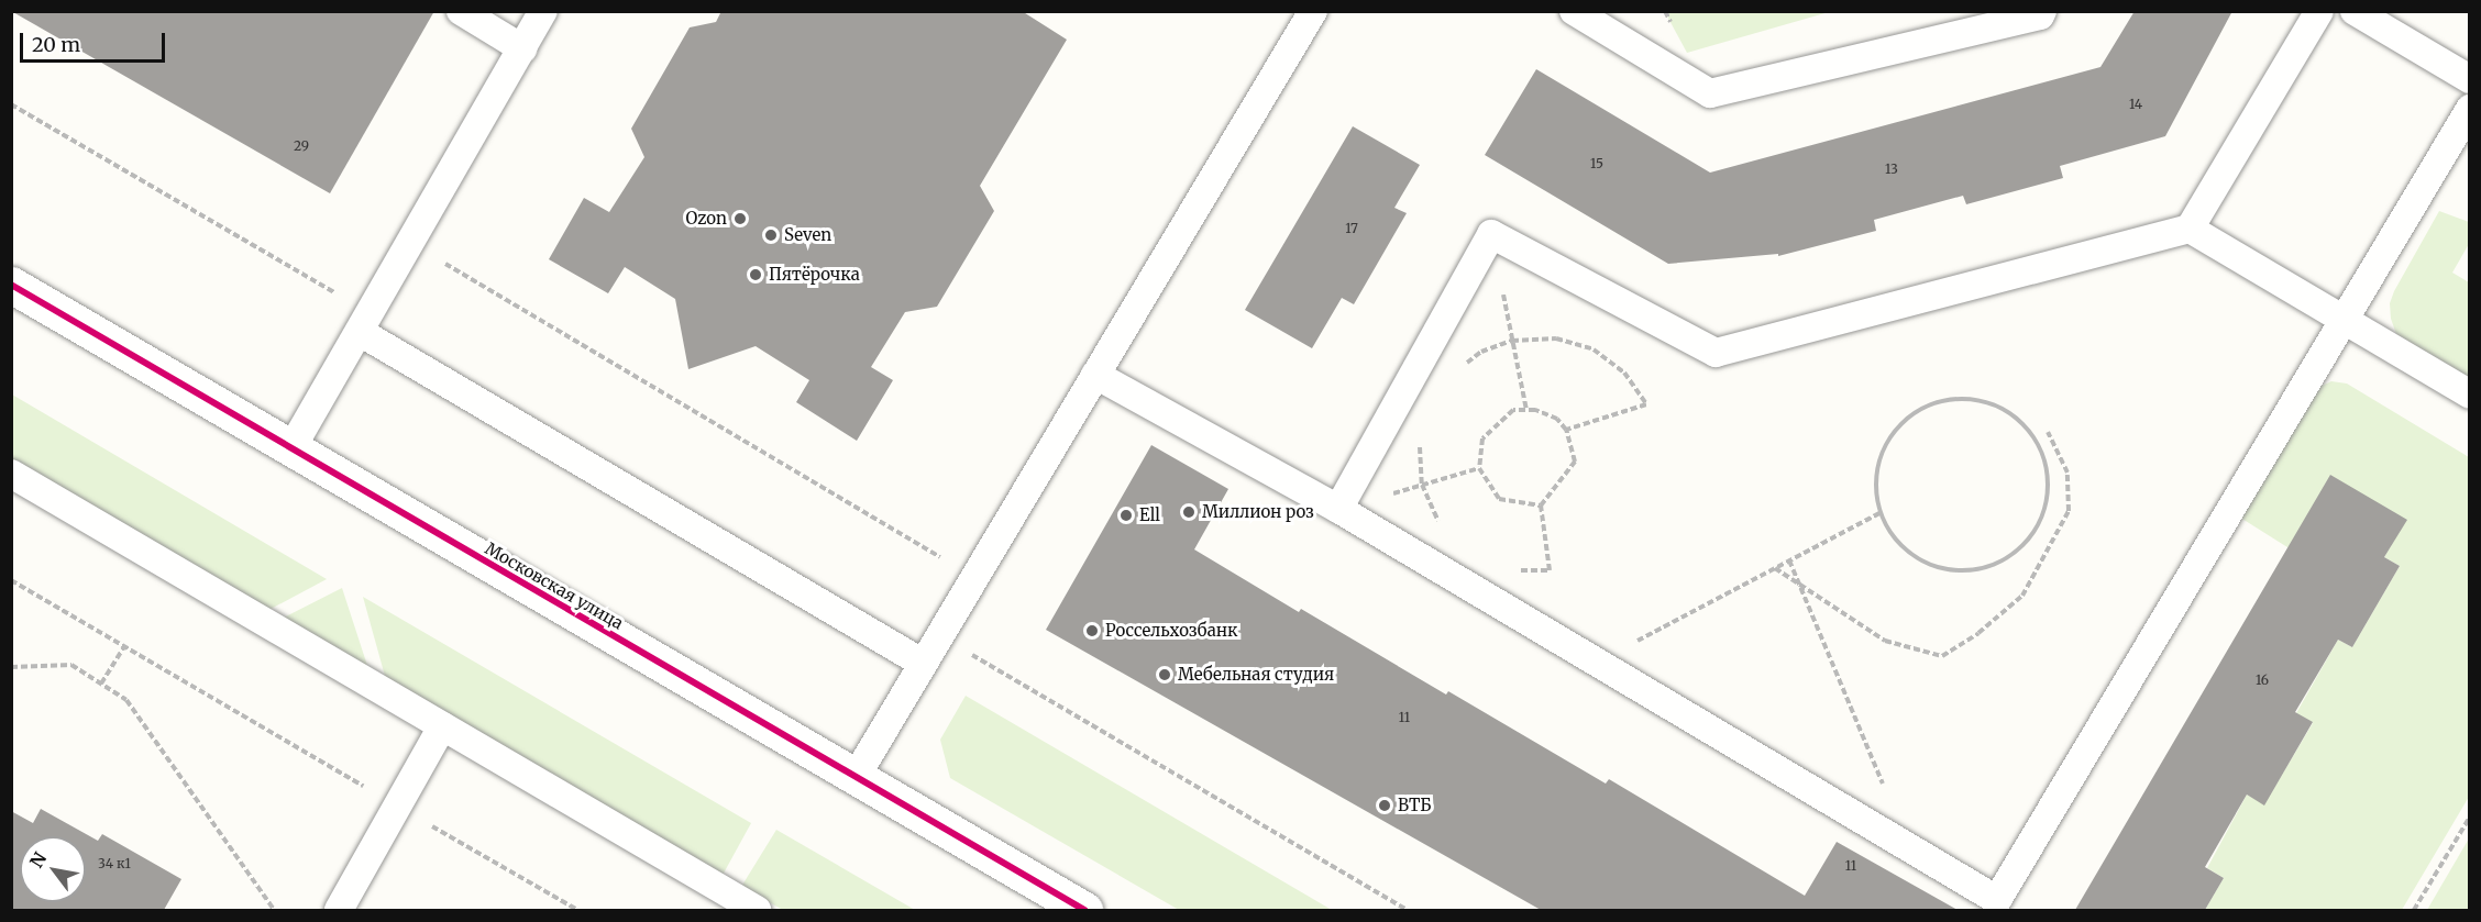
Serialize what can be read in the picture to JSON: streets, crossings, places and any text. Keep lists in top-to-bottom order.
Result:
{
  "streets": {
    "street": ["Московская улица"]
  },
  "places": [
    "Ozon",
    "Seven",
    "Пятёрочка",
    "Миллион роз",
    "Ell",
    "Россельхозбанк",
    "Мебельная студия",
    "ВТБ"
  ],
  "house_numbers": [
    "14",
    "29",
    "15",
    "13",
    "17",
    "16",
    "11",
    "34 к1",
    "11"
  ],
  "scale_bar": "20 m",
  "north": "top left"
}
